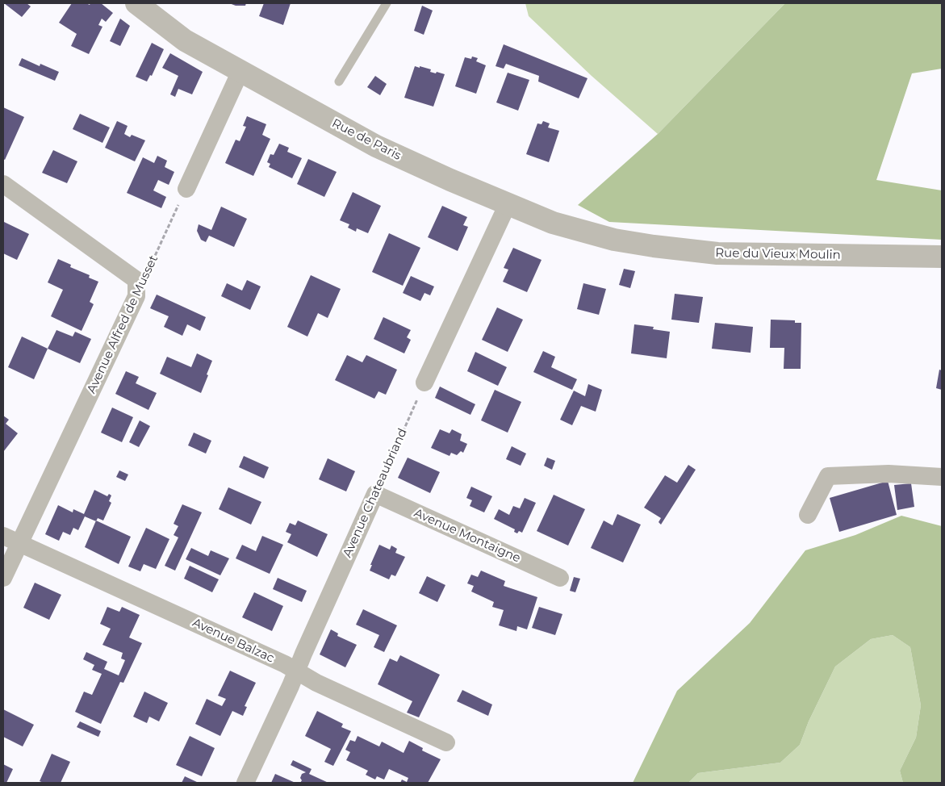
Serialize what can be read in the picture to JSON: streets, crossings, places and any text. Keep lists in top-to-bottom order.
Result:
{
  "streets": {
    "street": [
      "Rue de Paris",
      "Rue du Vieux Moulin",
      "Avenue Alfred de Musset",
      "Avenue Chateaubriand",
      "Avenue Montaigne",
      "Avenue Balzac"
    ]
  },
  "crossings": [
    ["Rue de Paris", "Rue du Vieux Moulin"],
    ["Avenue Alfred de Musset", "Avenue Balzac"],
    ["Avenue Chateaubriand", "Avenue Montaigne"],
    ["Avenue Chateaubriand", "Avenue Balzac"]
  ]
}
